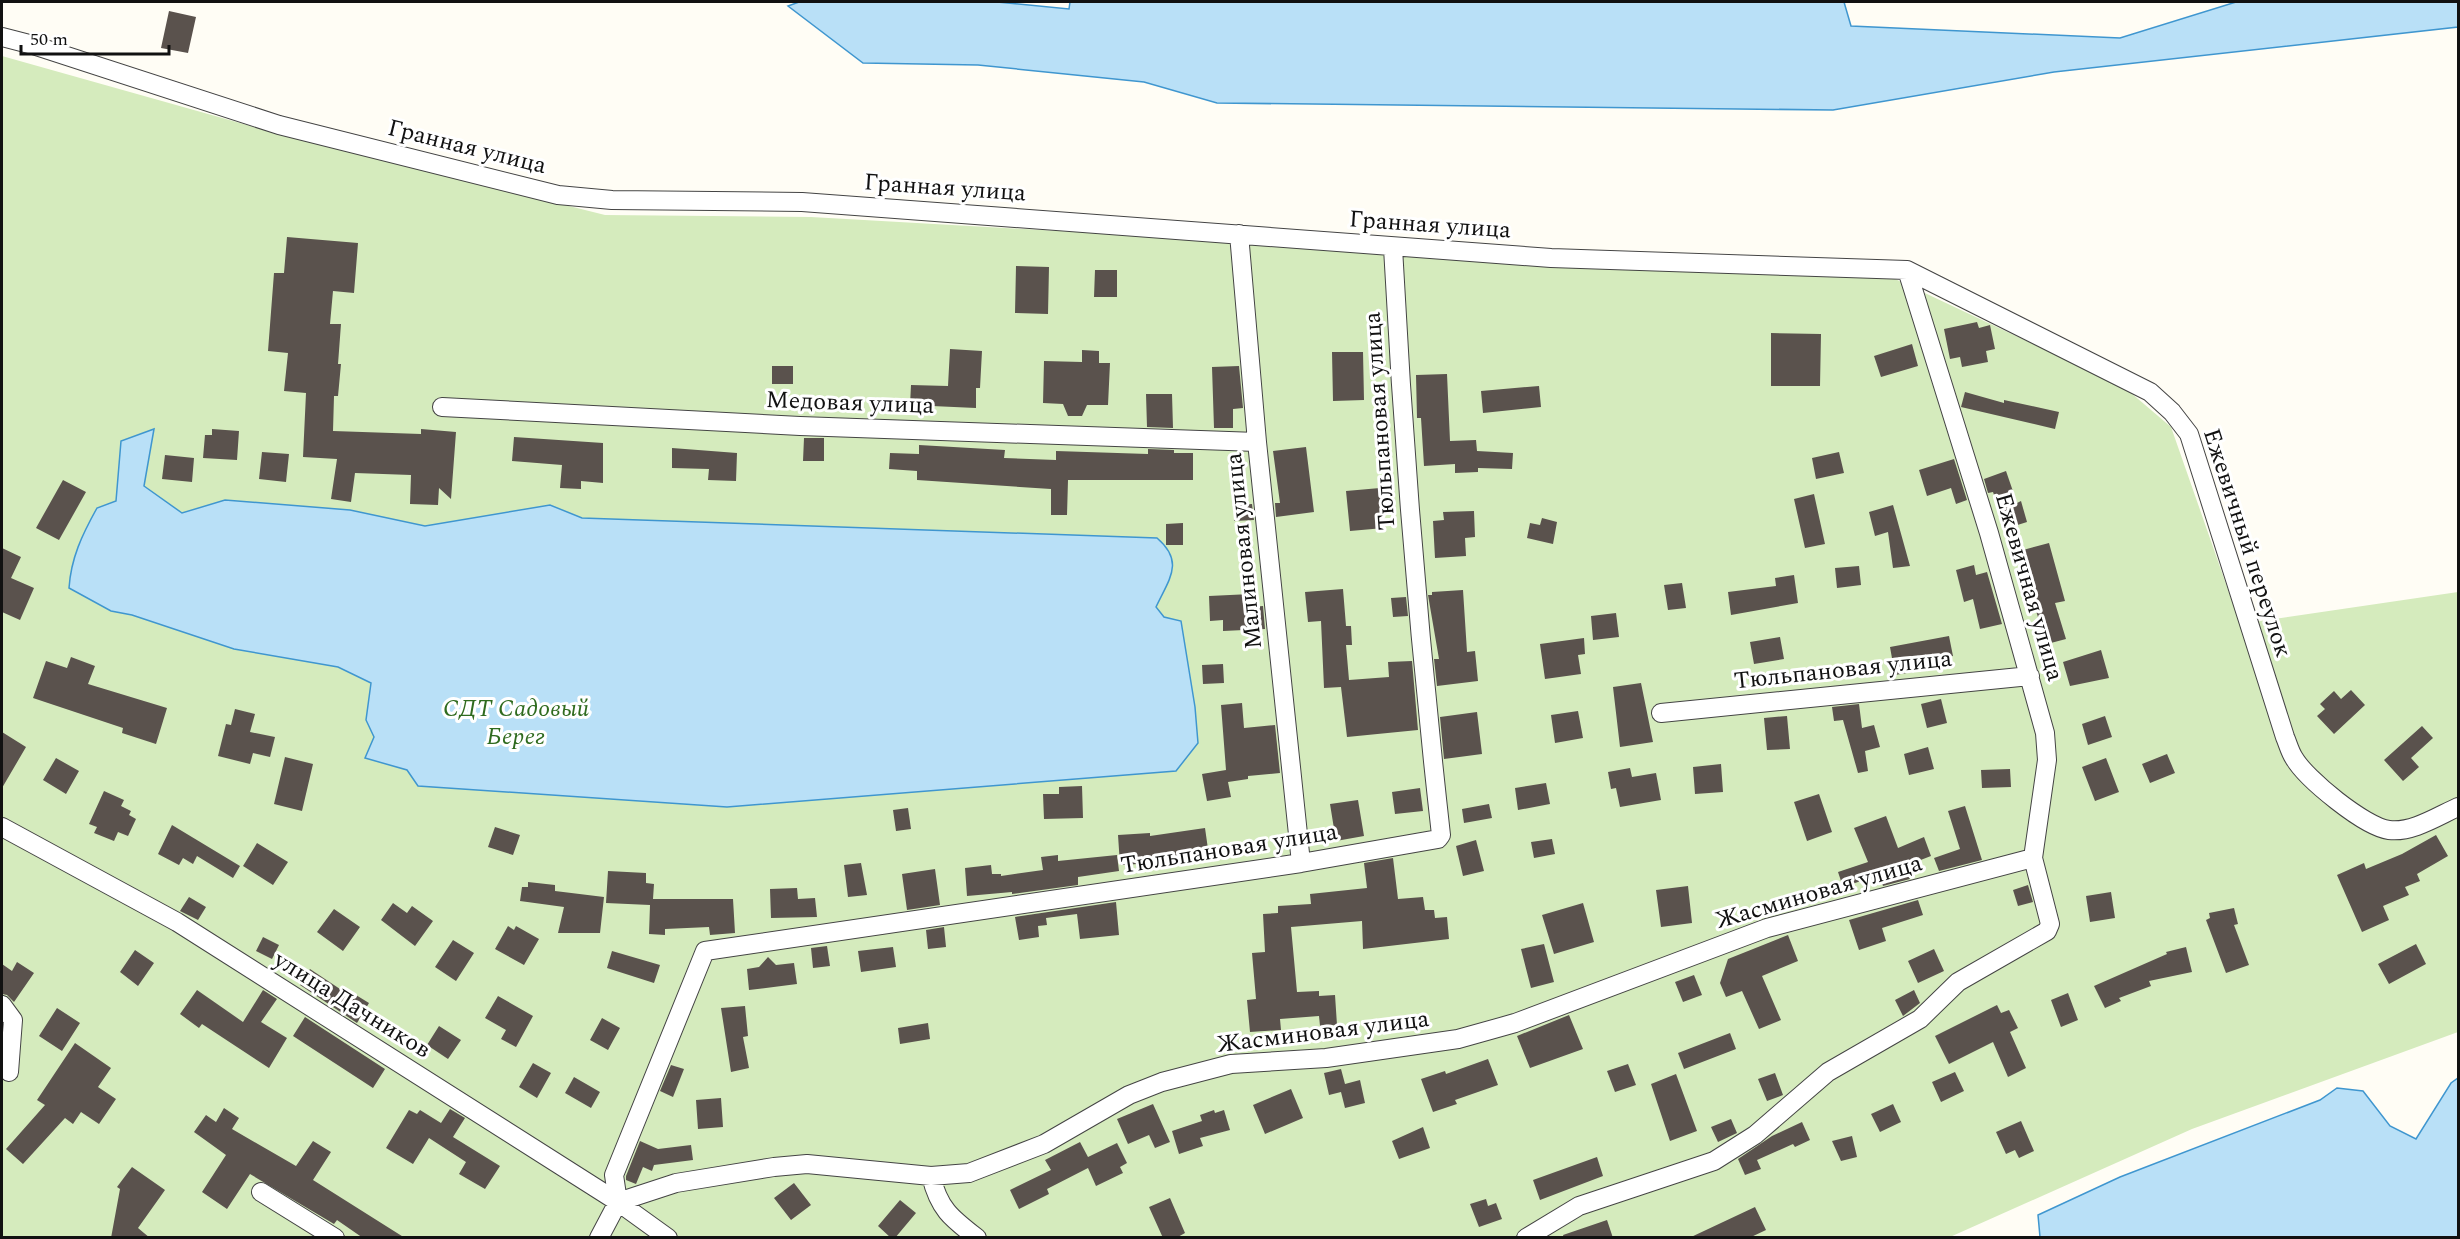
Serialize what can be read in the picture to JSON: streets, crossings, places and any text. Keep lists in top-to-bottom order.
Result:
{
  "streets": {
    "street": [
      "Гранная улица",
      "Медовая улица",
      "Тюльпановая улица",
      "Ежевичный переулок",
      "Малиновая улица",
      "Ежевичная улица",
      "Жасминовая улица",
      "улица Дачников"
    ]
  },
  "crossings": [
    ["Гранная улица", "Тюльпановая улица"],
    ["Гранная улица", "Ежевичный переулок"],
    ["Гранная улица", "Малиновая улица"],
    ["Гранная улица", "Ежевичная улица"],
    ["Медовая улица", "Малиновая улица"],
    ["Тюльпановая улица", "Малиновая улица"],
    ["Тюльпановая улица", "Ежевичная улица"],
    ["Тюльпановая улица", "Жасминовая улица"],
    ["Тюльпановая улица", "улица Дачников"],
    ["Ежевичный переулок", "Ежевичная улица"],
    ["Ежевичная улица", "Жасминовая улица"],
    ["Жасминовая улица", "улица Дачников"]
  ],
  "parks": ["СДТ Садовый Берег"],
  "scale_bar": "50 m"
}
